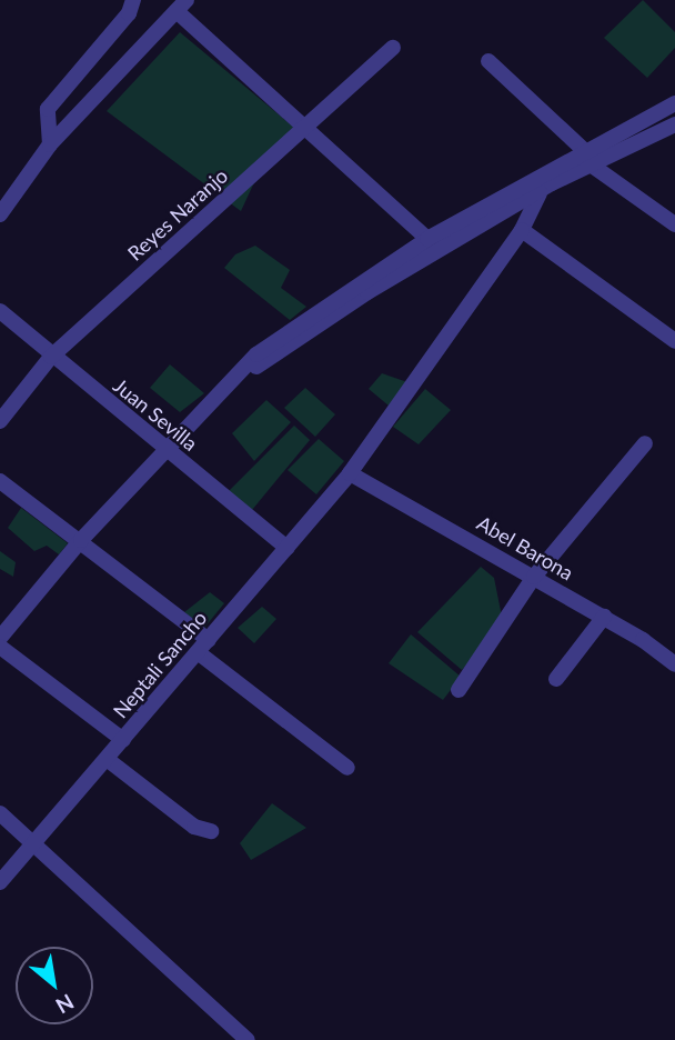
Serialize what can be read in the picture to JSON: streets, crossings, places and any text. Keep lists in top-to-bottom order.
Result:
{
  "streets": {
    "street": [
      "Reyes Naranjo",
      "Juan Sevilla",
      "Abel Barona",
      "Neptali Sancho"
    ]
  },
  "crossings": [
    ["Reyes Naranjo", "Juan Sevilla"],
    ["Juan Sevilla", "Neptali Sancho"],
    ["Abel Barona", "Neptali Sancho"]
  ],
  "north": "bottom right"
}
